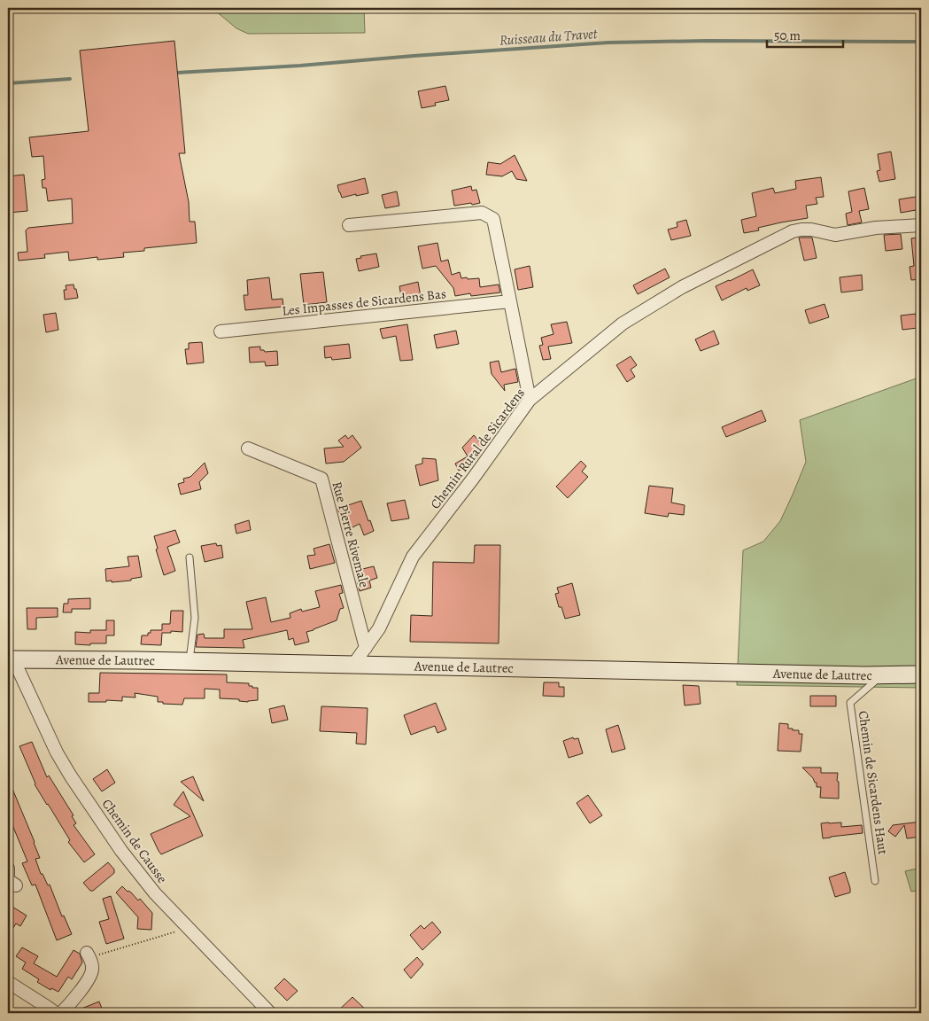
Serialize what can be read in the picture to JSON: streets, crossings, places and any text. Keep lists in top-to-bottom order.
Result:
{
  "streets": {
    "main road": ["Avenue de Lautrec"],
    "street": [
      "Les Impasses de Sicardens Bas",
      "Chemin Rural de Sicardens",
      "Rue Pierre Rivemale",
      "Chemin de Causse"
    ],
    "lane": ["Chemin de Sicardens Haut"]
  },
  "crossings": [
    ["Chemin Rural de Sicardens", "Rue Pierre Rivemale"],
    ["Chemin Rural de Sicardens", "Avenue de Lautrec"],
    ["Avenue de Lautrec", "Chemin de Sicardens Haut"],
    ["Avenue de Lautrec", "Chemin de Causse"]
  ],
  "water": ["Ruisseau du Travet"],
  "scale_bar": "50 m"
}
